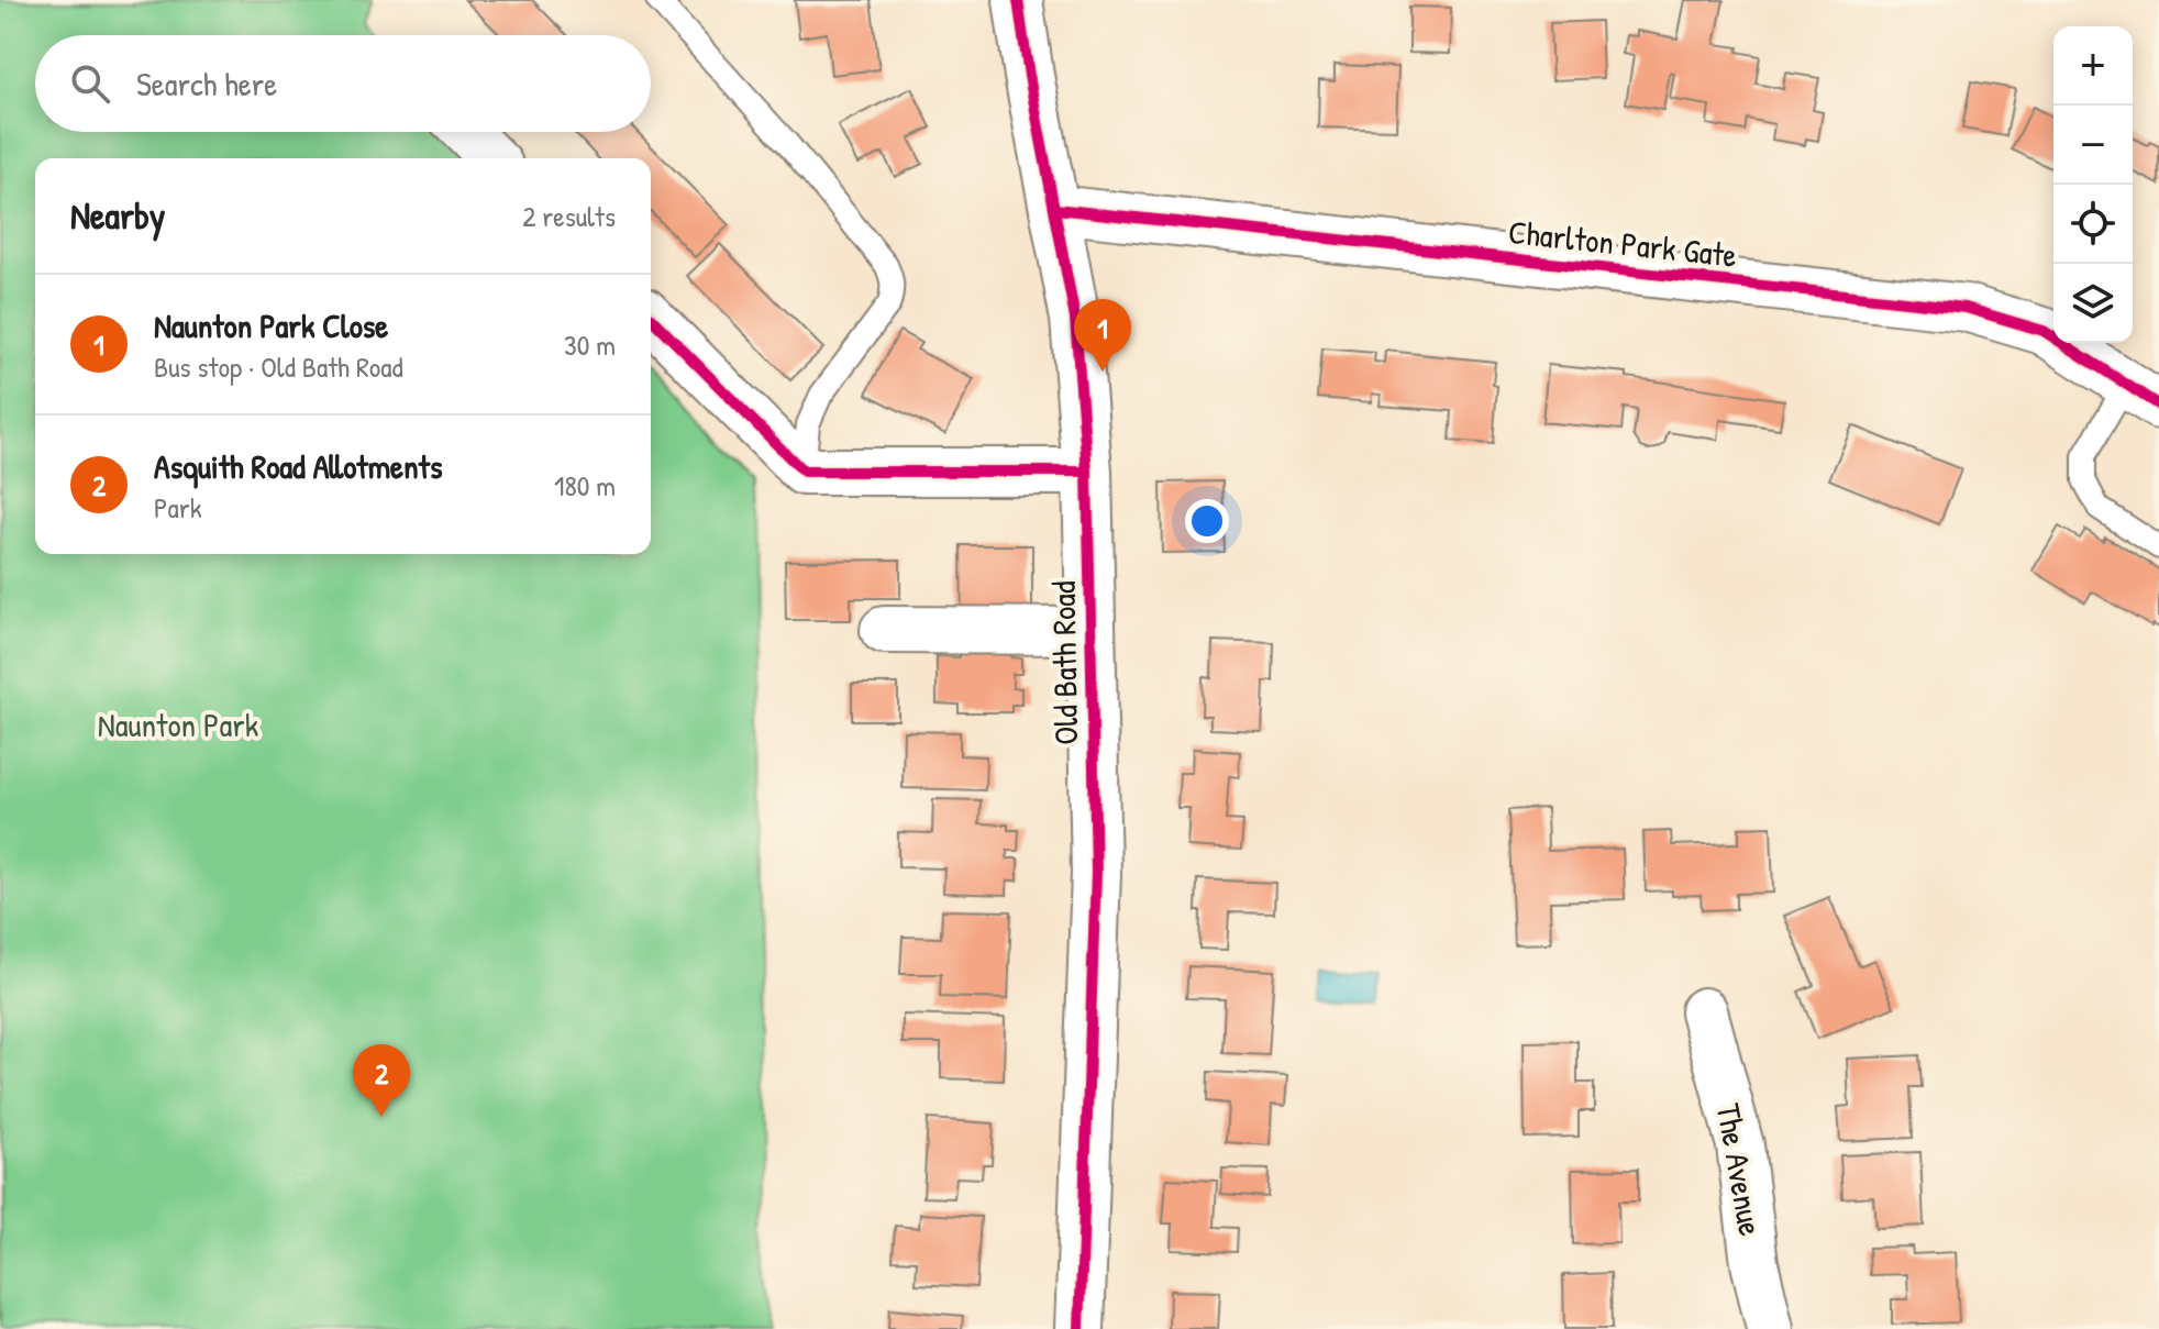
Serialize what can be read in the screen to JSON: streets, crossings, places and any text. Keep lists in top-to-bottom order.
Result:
{
  "streets": {
    "street": ["Charlton Park Gate", "Old Bath Road", "The Avenue"]
  },
  "crossings": [
    ["Charlton Park Gate", "Old Bath Road"]
  ],
  "parks": ["Naunton Park"],
  "page": {
    "map_buttons": ["+", "−"],
    "search": "Search here",
    "heading": ["Nearby", "2 results"],
    "list": [
      {
        "mark": "1",
        "name": "Naunton Park Close",
        "note": "Bus stop · Old Bath Road",
        "value": "30 m"
      },
      {
        "mark": "2",
        "name": "Asquith Road Allotments",
        "note": "Park",
        "value": "180 m"
      }
    ],
    "pins": ["1", "2"]
  }
}
